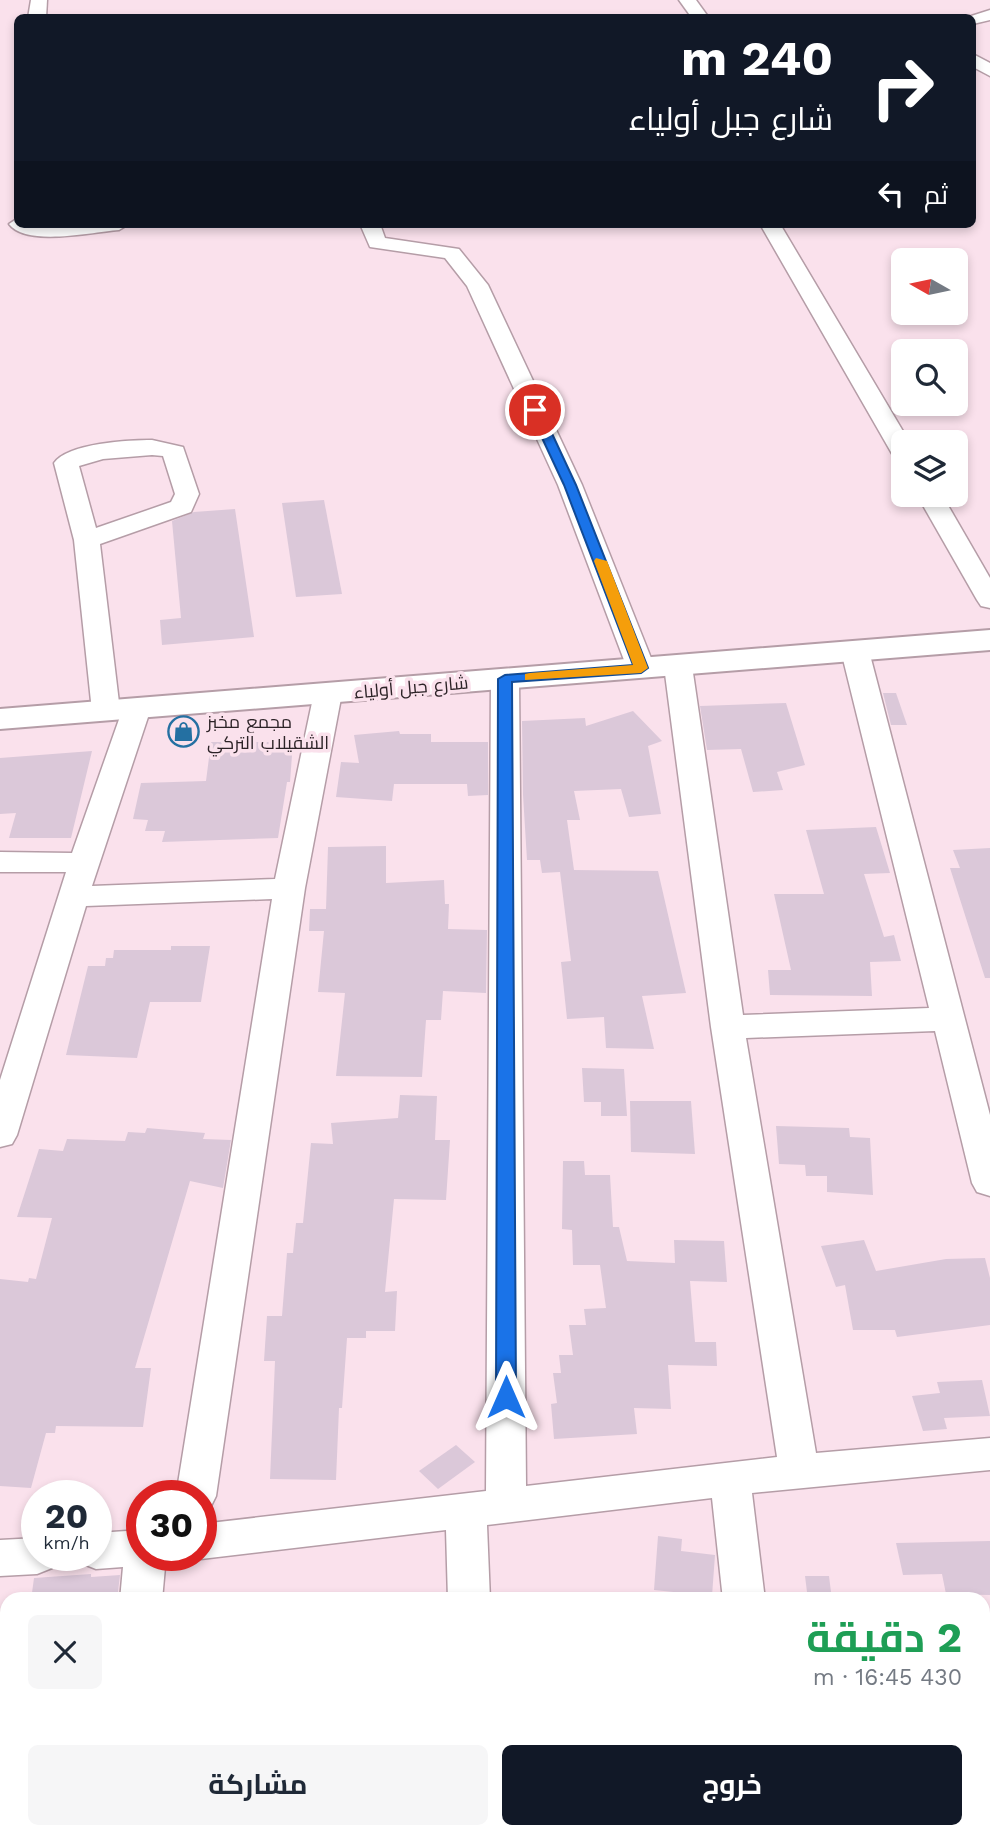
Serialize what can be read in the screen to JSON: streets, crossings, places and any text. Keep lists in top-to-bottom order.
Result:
{
  "streets": {
    "highway": ["شارع جبل أولياء"]
  },
  "places": {
    "shop": ["مجمع مخبز الشقيلاب التركي"]
  },
  "north": "left",
  "page": {
    "turn": ["240 m", "شارع جبل أولياء"],
    "then": "ثم",
    "speed": "20 km/h",
    "limit": "30",
    "heading": ["2 دقيقة", "430 m · 16:45"],
    "buttons": ["خروج", "مشاركة"]
  }
}
